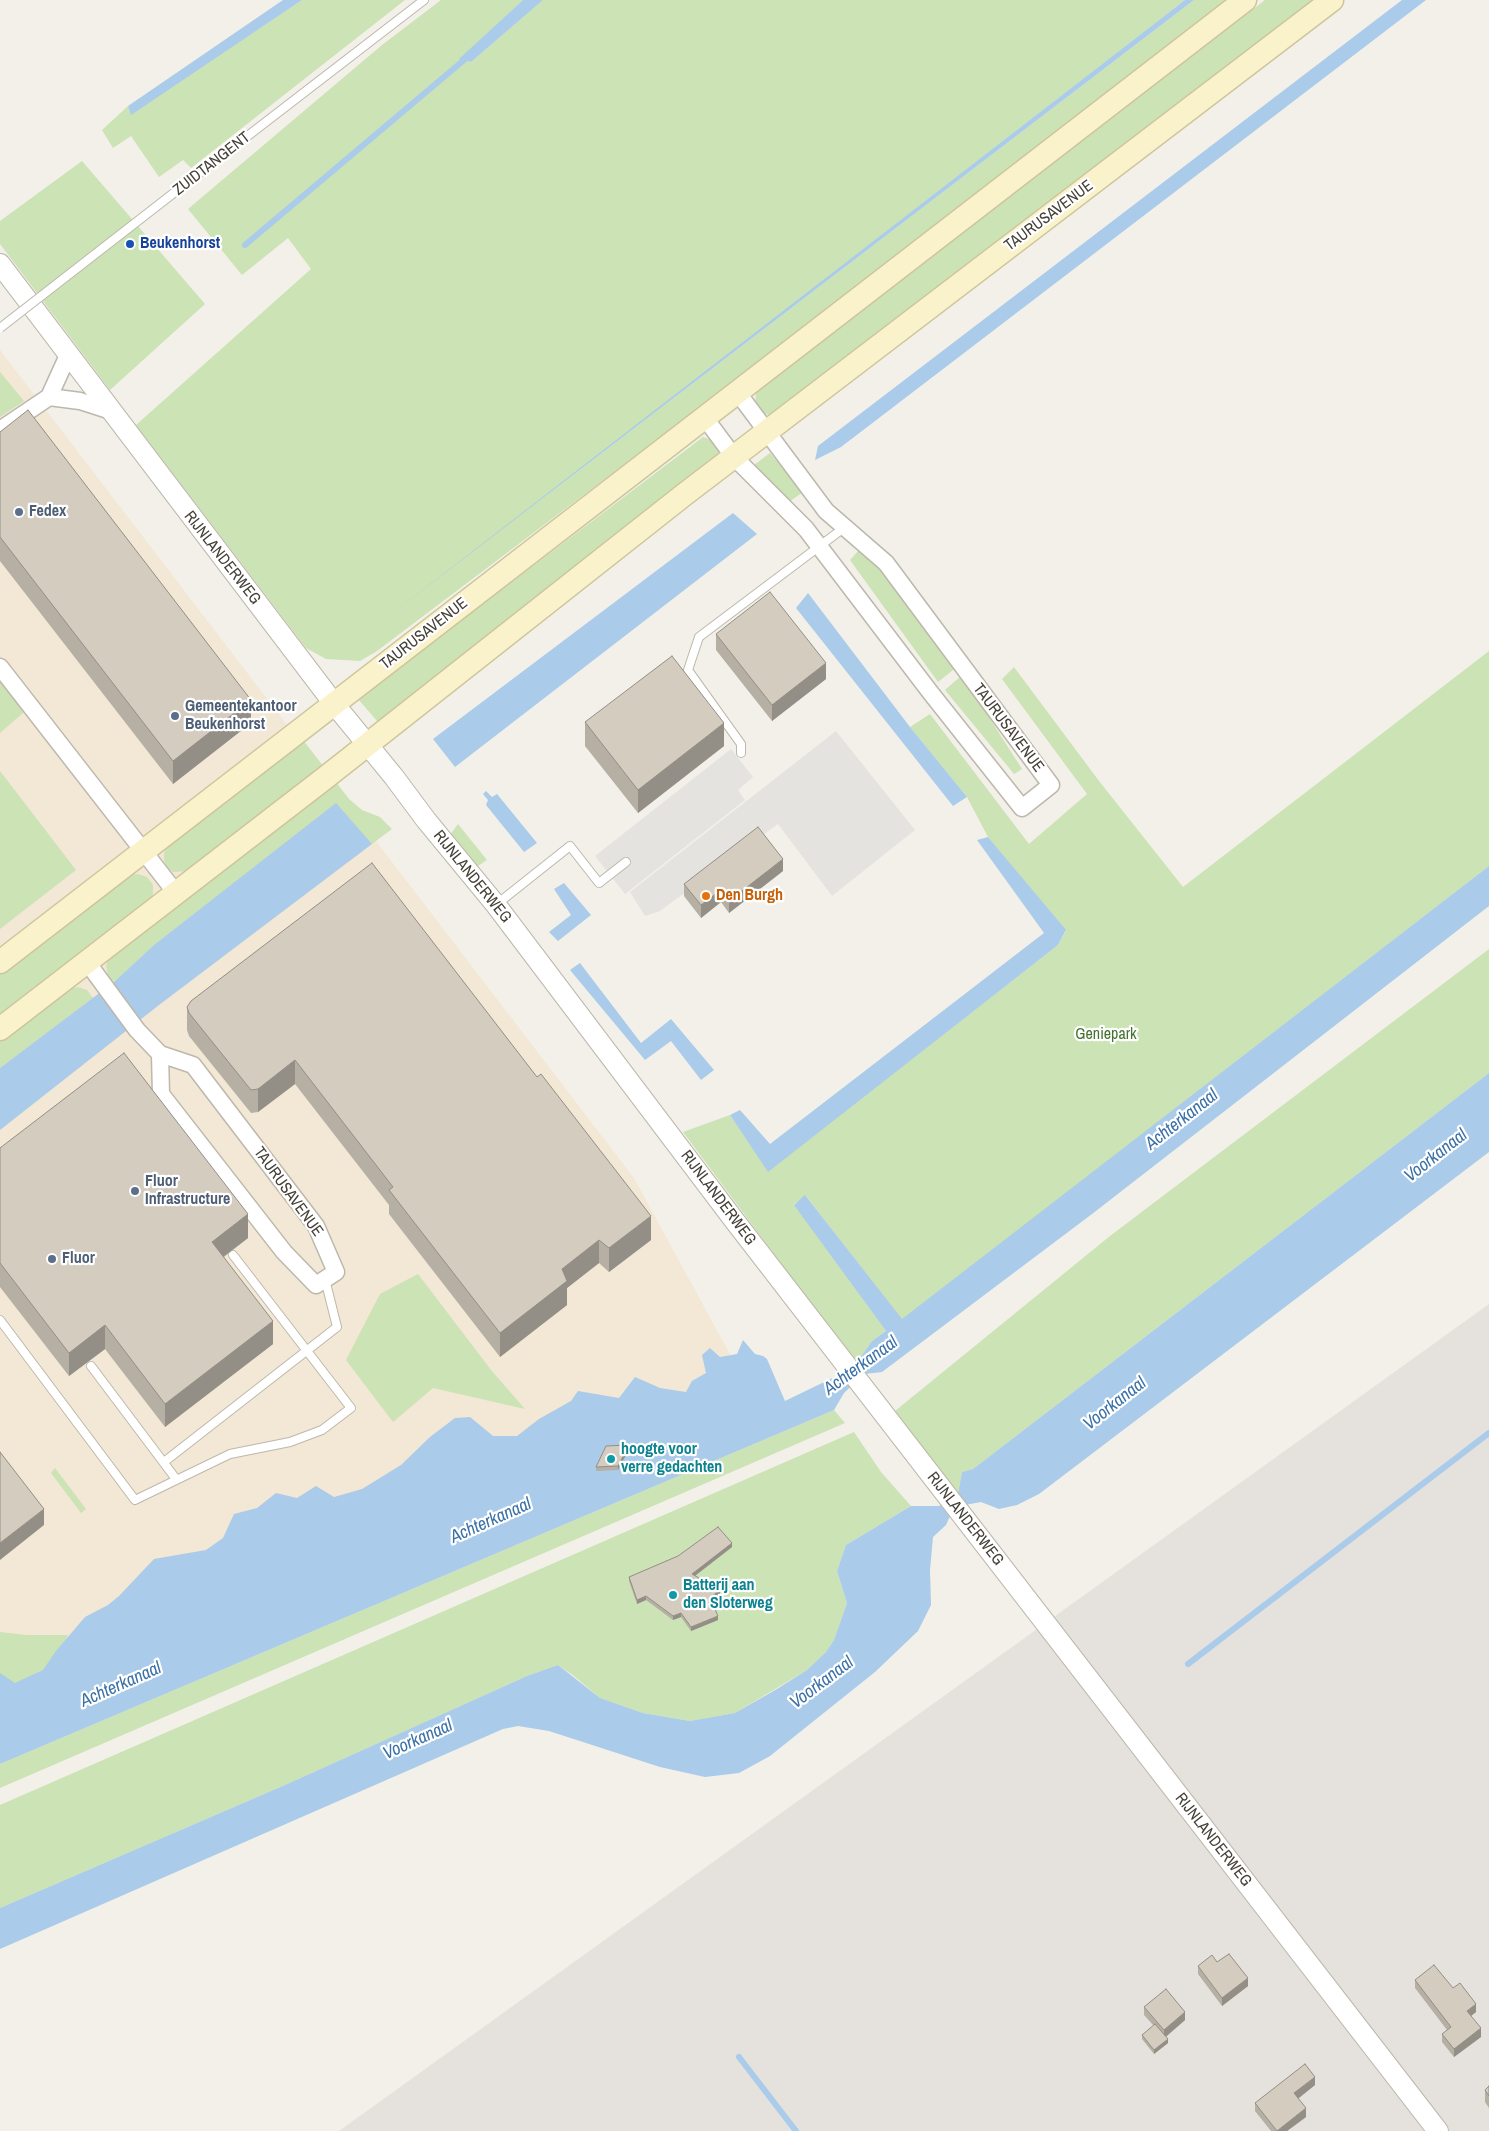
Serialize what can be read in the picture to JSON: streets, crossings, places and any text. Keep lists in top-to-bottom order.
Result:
{
  "streets": {
    "main road": ["TAURUSAVENUE"],
    "street": ["RIJNLANDERWEG"],
    "lane": ["ZUIDTANGENT"]
  },
  "crossings": [
    ["TAURUSAVENUE", "RIJNLANDERWEG"]
  ],
  "water": ["Achterkanaal", "Voorkanaal"],
  "parks": ["Geniepark"],
  "places": [
    "Beukenhorst",
    "Fedex",
    "Gemeentekantoor Beukenhorst",
    "Den Burgh",
    "Fluor Infrastructure",
    "Fluor",
    "hoogte voor verre gedachten",
    "Batterij aan den Sloterweg"
  ]
}
